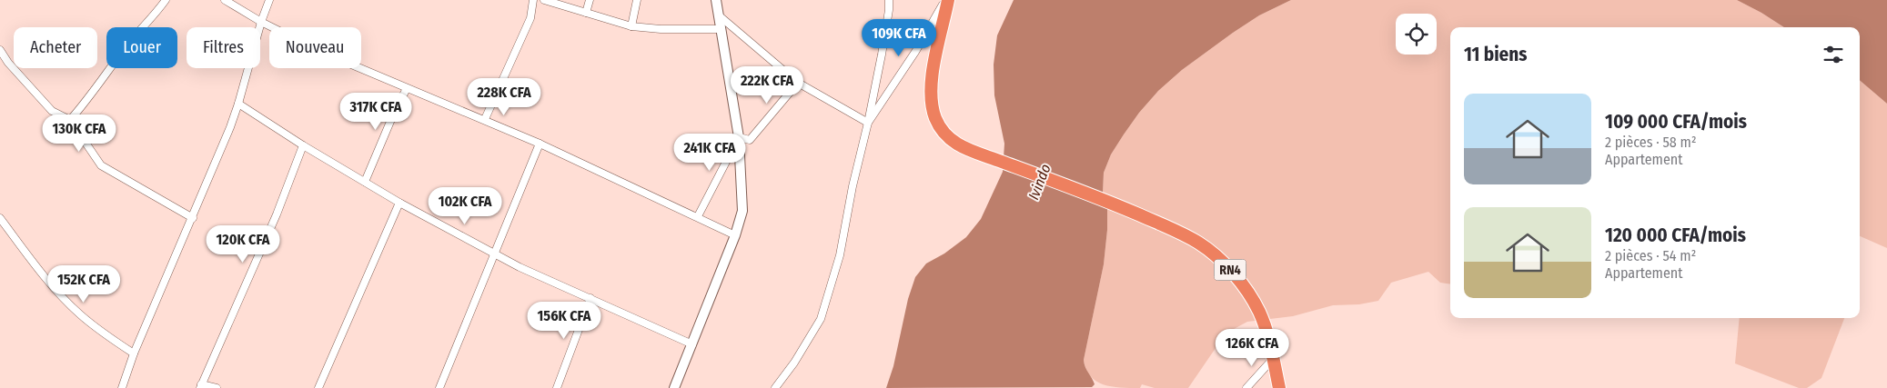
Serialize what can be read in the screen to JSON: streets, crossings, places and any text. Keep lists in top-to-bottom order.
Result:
{
  "streets": {
    "highway": ["RN4"]
  },
  "water": ["Ivindo"],
  "page": {
    "price": [
      "109K CFA",
      "222K CFA",
      "228K CFA",
      "317K CFA",
      "130K CFA",
      "241K CFA",
      "102K CFA",
      "120K CFA",
      "152K CFA",
      "156K CFA",
      "126K CFA"
    ],
    "chip": [
      "Acheter",
      "Louer",
      "Filtres",
      "Nouveau"
    ],
    "heading": "11 biens",
    "list": [
      {
        "name": "109 000 CFA/mois",
        "note": "2 pièces · 58 m² · Appartement"
      },
      {
        "name": "120 000 CFA/mois",
        "note": "2 pièces · 54 m² · Appartement"
      }
    ]
  }
}
